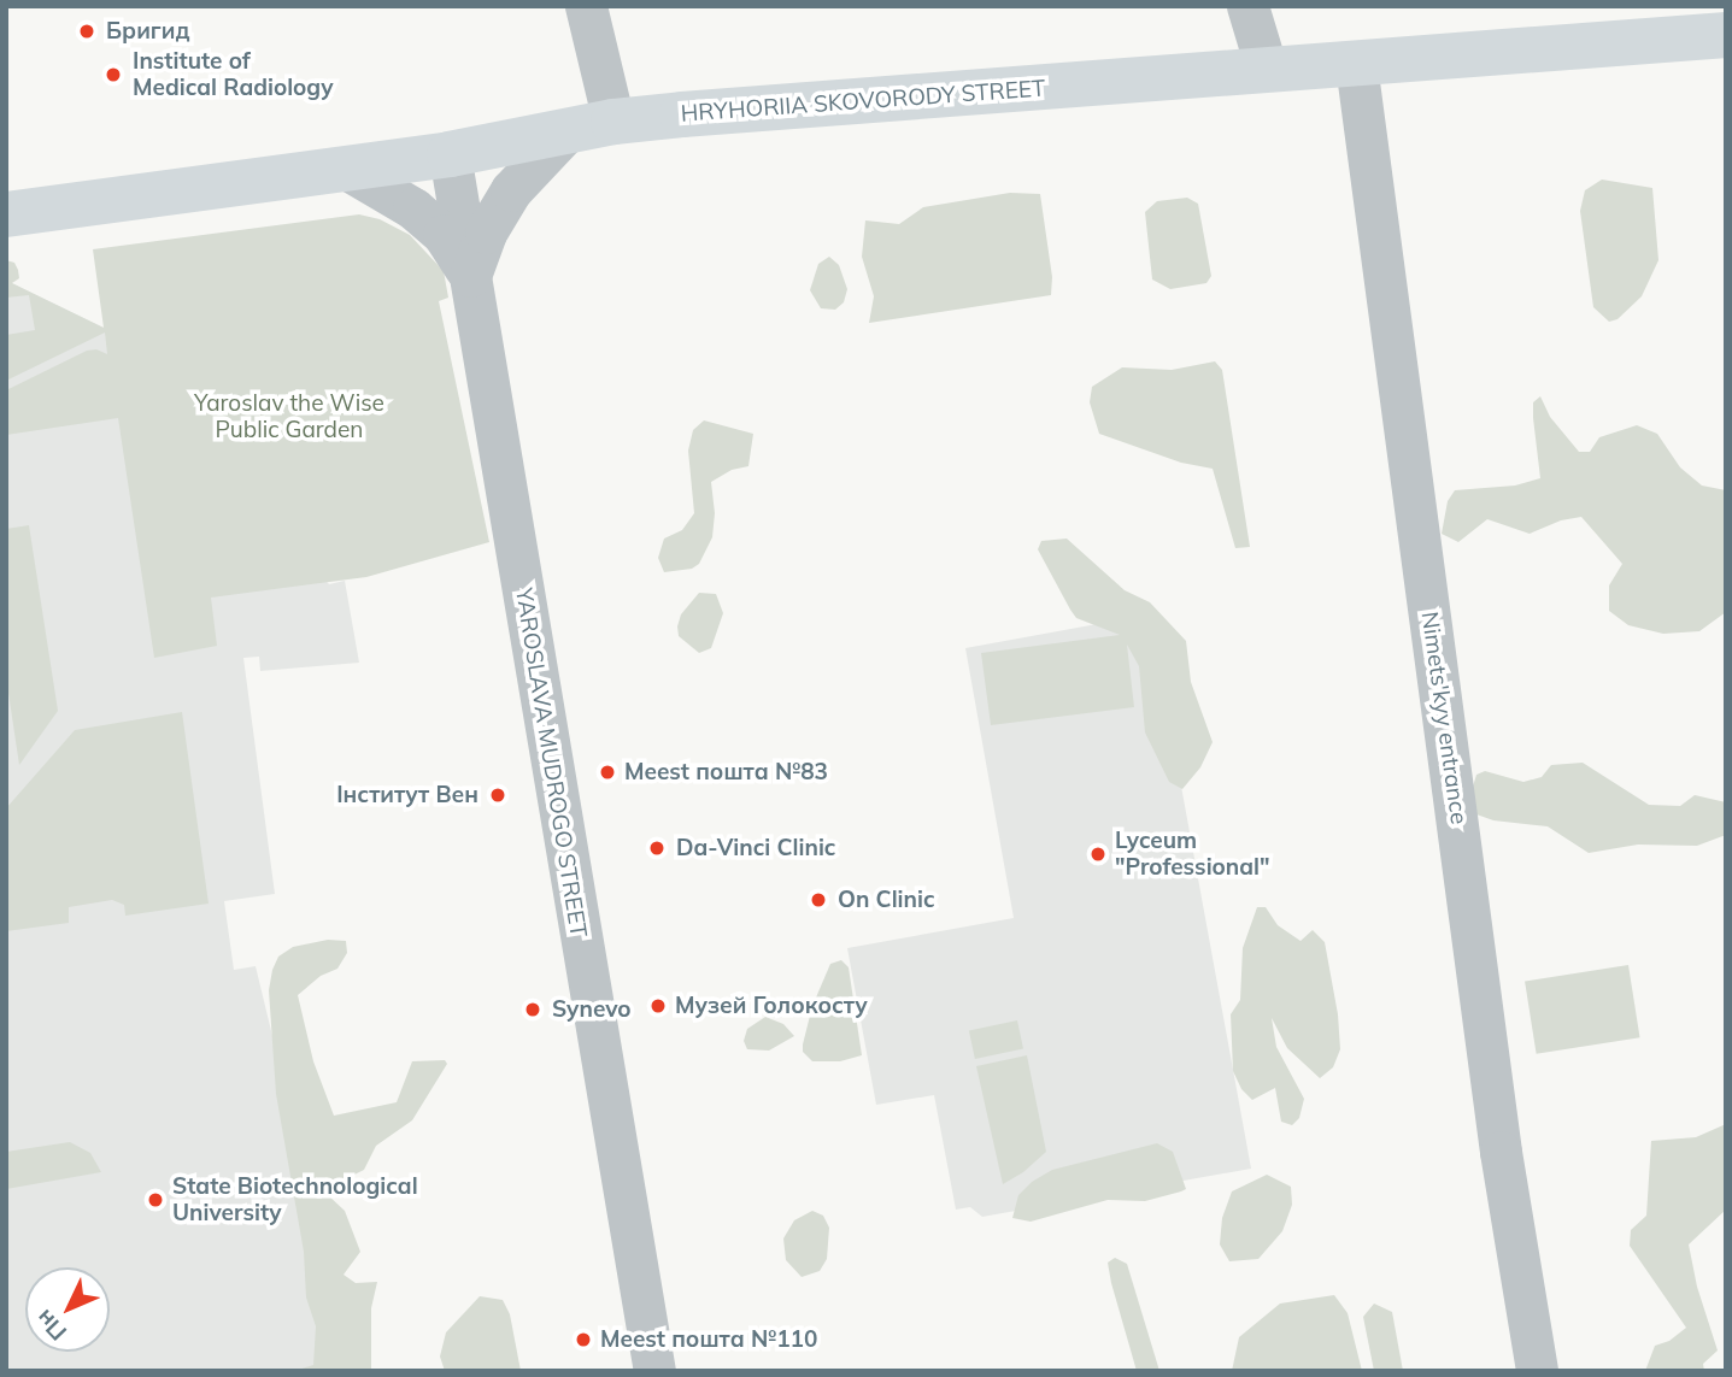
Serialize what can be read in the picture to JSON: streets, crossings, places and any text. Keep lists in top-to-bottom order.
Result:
{
  "streets": {
    "main road": ["HRYHORIIA SKOVORODY STREET"],
    "street": ["Nimetsʹkyy entrance", "YAROSLAVA MUDROGO STREET"]
  },
  "crossings": [
    ["HRYHORIIA SKOVORODY STREET", "Nimetsʹkyy entrance"],
    ["HRYHORIIA SKOVORODY STREET", "YAROSLAVA MUDROGO STREET"]
  ],
  "parks": ["Yaroslav the Wise Public Garden"],
  "places": [
    "Бригид",
    "Institute of Medical Radiology",
    "Meest пошта №83",
    "Інститут Вен",
    "Da-Vinci Сlinic",
    "Lyceum \"Professional\"",
    "On Clinic",
    "Музей Голокосту",
    "Synevo",
    "State Biotechnological University",
    "Meest пошта №110"
  ],
  "north": "bottom left"
}
